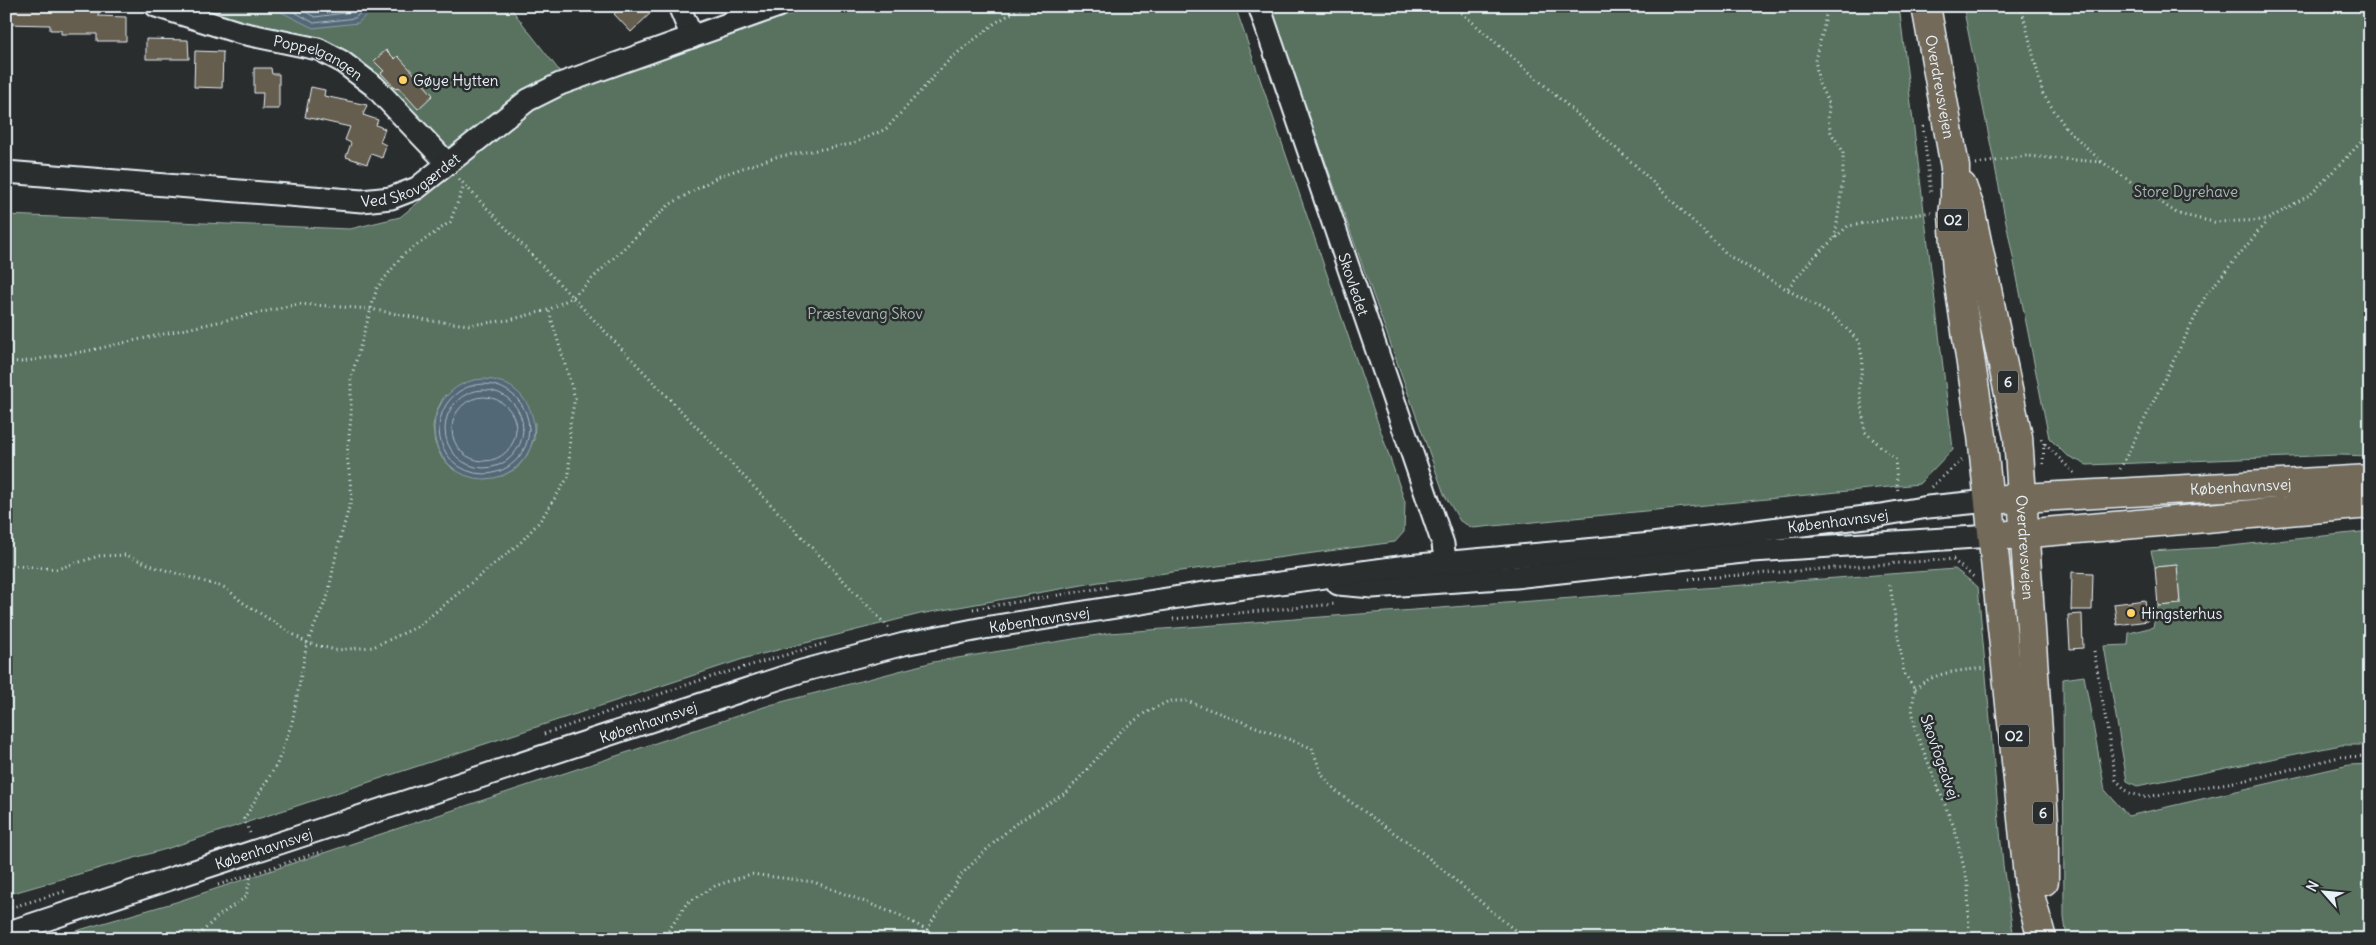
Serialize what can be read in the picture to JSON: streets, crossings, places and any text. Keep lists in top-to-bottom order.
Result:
{
  "streets": {
    "main road": [
      "Overdrevsvejen",
      "O2",
      "6",
      "Københavnsvej"
    ],
    "street": ["Poppelgangen", "Ved Skovgærdet", "Skovledet"],
    "path": ["Skovfogedvej"]
  },
  "crossings": [
    ["Poppelgangen", "Ved Skovgærdet"],
    ["Overdrevsvejen", "Københavnsvej"],
    ["Skovledet", "Københavnsvej"]
  ],
  "parks": ["Store Dyrehave", "Præstevang Skov"],
  "places": ["Gøye Hytten", "Hingsterhus"],
  "north": "top left"
}
